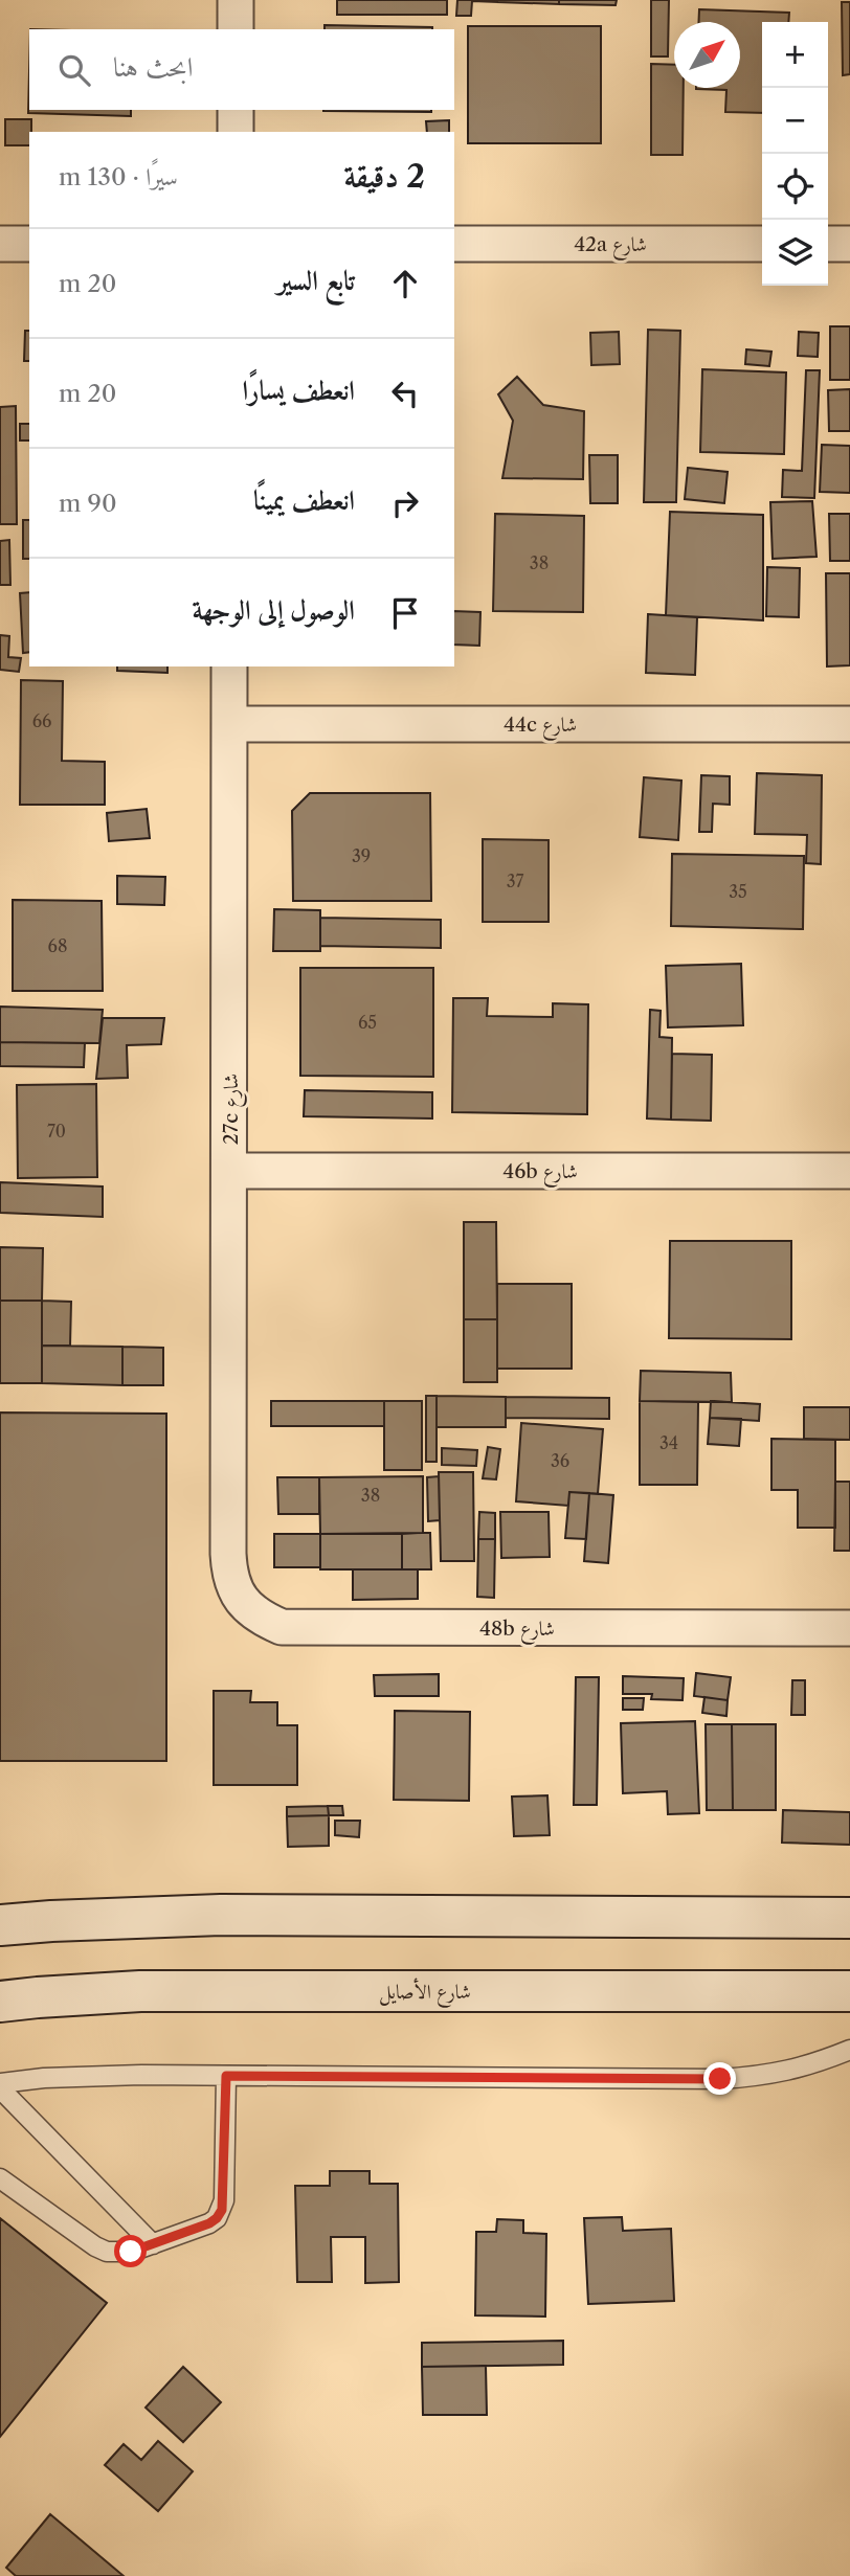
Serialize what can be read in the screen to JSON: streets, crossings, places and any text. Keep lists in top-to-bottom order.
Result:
{
  "streets": {
    "main road": ["شارع الأصايل"],
    "street": [
      "42a شارع",
      "44c شارع",
      "27c شارع",
      "46b شارع",
      "48b شارع"
    ]
  },
  "crossings": [
    ["44c شارع", "27c شارع"],
    ["27c شارع", "46b شارع"],
    ["27c شارع", "48b شارع"]
  ],
  "house_numbers": [
    "38",
    "66",
    "39",
    "37",
    "35",
    "68",
    "65",
    "70",
    "34",
    "36",
    "38"
  ],
  "north": "top right",
  "page": {
    "map_buttons": ["+", "−"],
    "search": "ابحث هنا",
    "heading": ["2 دقيقة", "سيرًا · 130 m"],
    "list": [
      ["تابع السير", "20 m"],
      ["انعطف يسارًا", "20 m"],
      ["انعطف يمينًا", "90 m"],
      "الوصول إلى الوجهة"
    ]
  }
}
